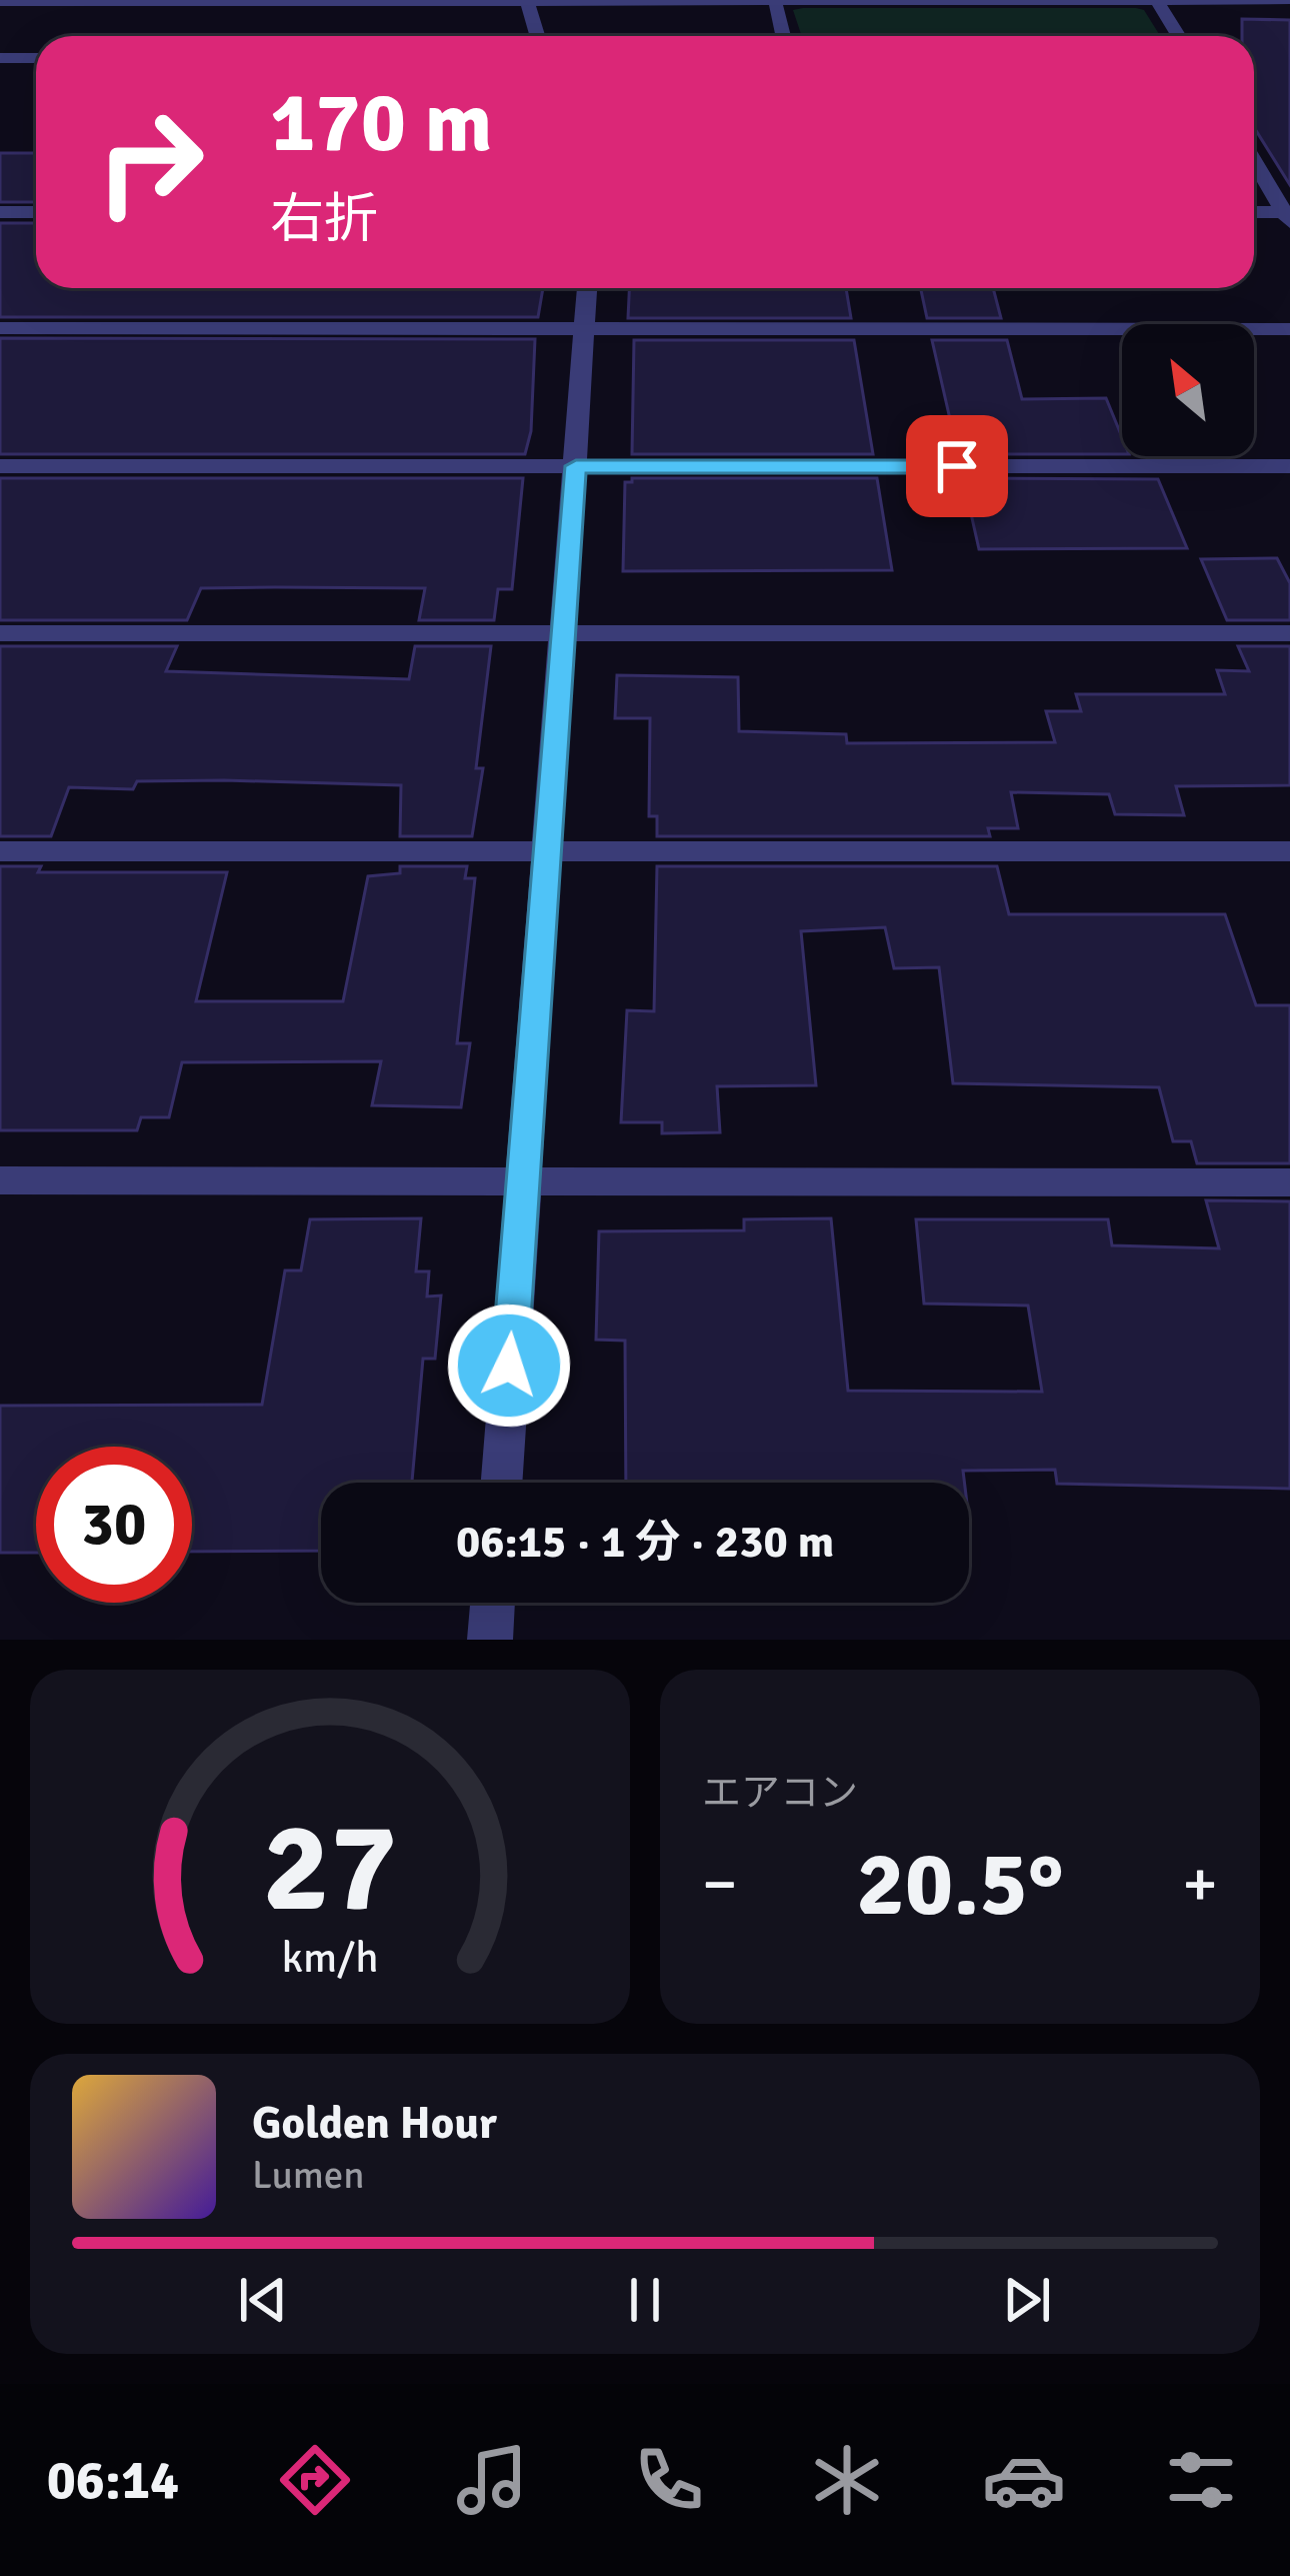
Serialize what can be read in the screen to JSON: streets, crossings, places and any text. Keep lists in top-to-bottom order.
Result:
{
  "north": "top left",
  "page": {
    "turn": ["170 m", "右折"],
    "limit": "30",
    "trip": "06:15 · 1 分 · 230 m",
    "tile": "エアコン",
    "heat": ["−", "20.5°", "+"],
    "song": ["Golden Hour", "Lumen"],
    "tabs": "06:14",
    "gauge": ["27", "km/h"]
  }
}
